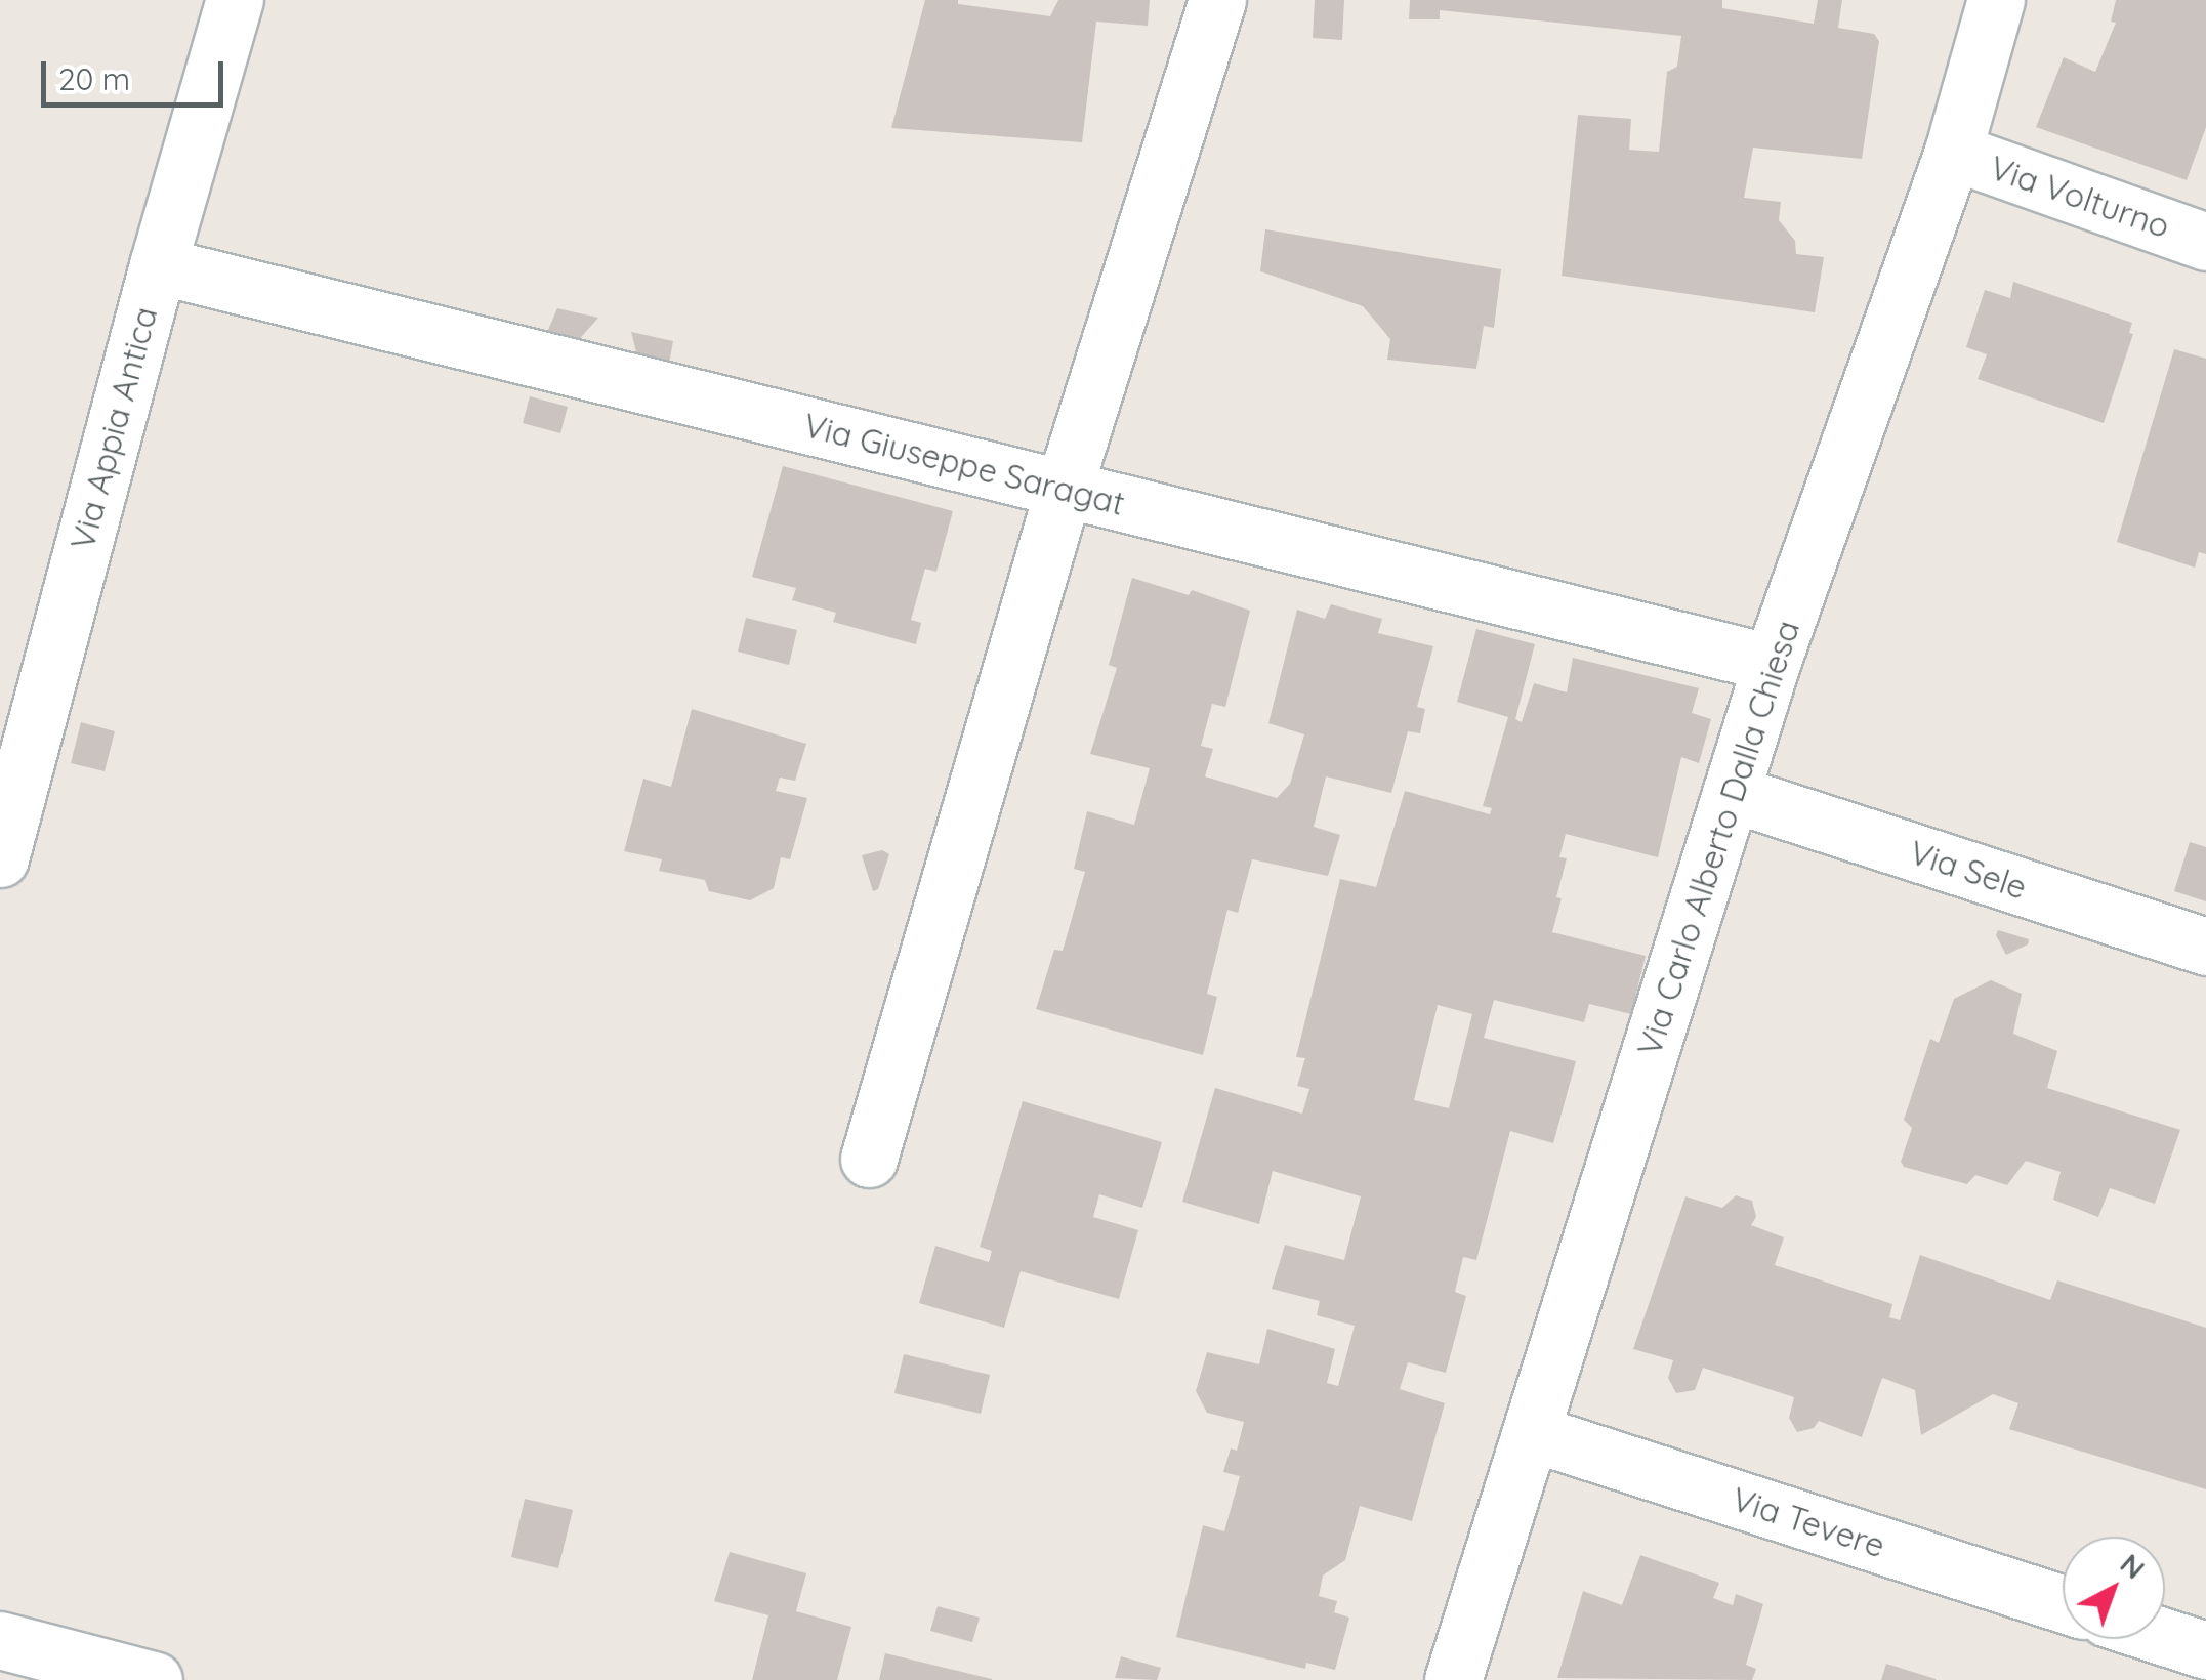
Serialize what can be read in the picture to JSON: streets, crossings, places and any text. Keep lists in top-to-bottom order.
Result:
{
  "streets": {
    "street": [
      "Via Volturno",
      "Via Appia Antica",
      "Via Giuseppe Saragat",
      "Via Carlo Alberto Dalla Chiesa",
      "Via Sele",
      "Via Tevere"
    ]
  },
  "crossings": [
    ["Via Volturno", "Via Carlo Alberto Dalla Chiesa"],
    ["Via Appia Antica", "Via Giuseppe Saragat"],
    ["Via Giuseppe Saragat", "Via Carlo Alberto Dalla Chiesa"],
    ["Via Carlo Alberto Dalla Chiesa", "Via Sele"],
    ["Via Carlo Alberto Dalla Chiesa", "Via Tevere"]
  ],
  "scale_bar": "20 m",
  "north": "top right"
}
